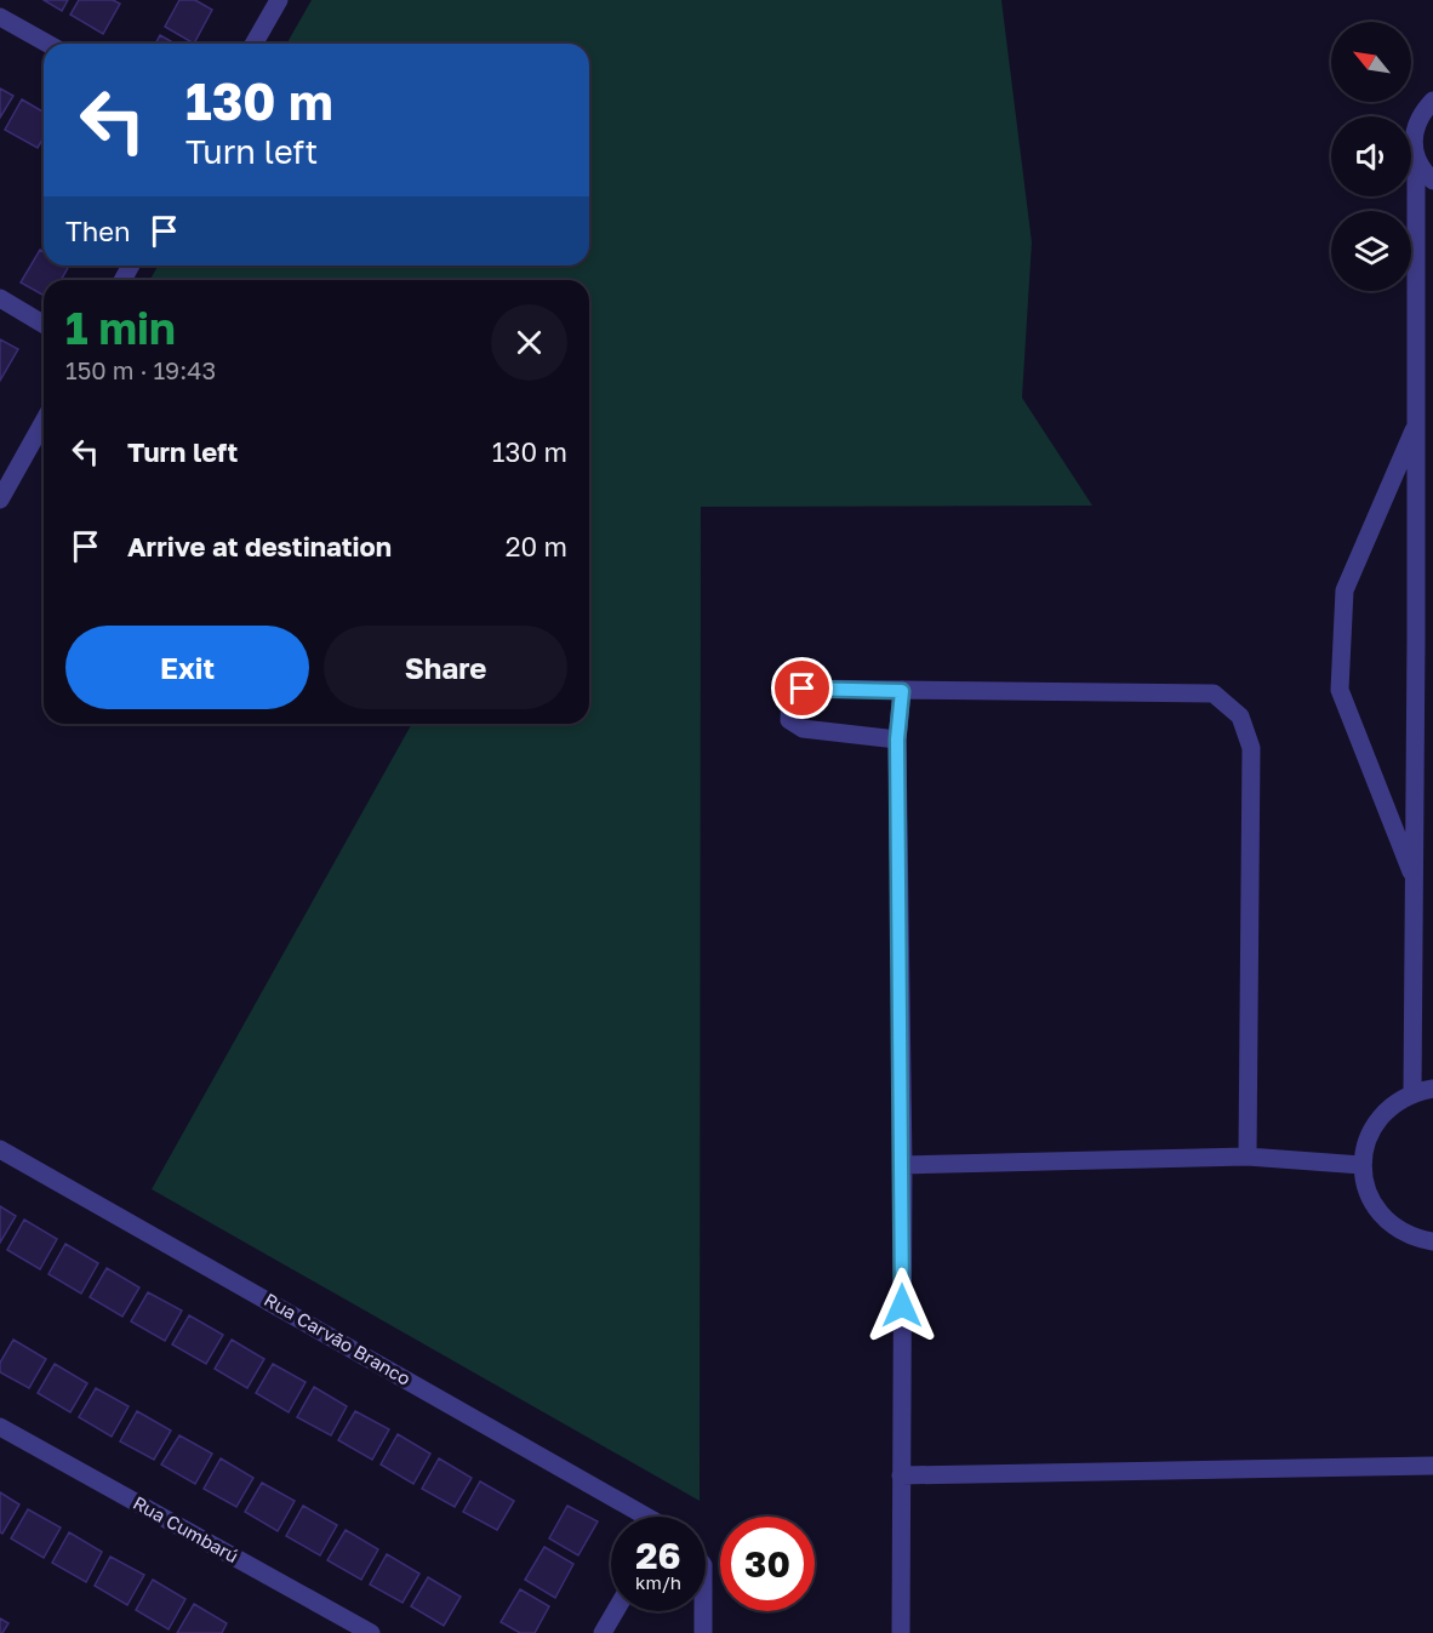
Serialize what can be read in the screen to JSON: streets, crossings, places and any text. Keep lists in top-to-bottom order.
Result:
{
  "streets": {
    "street": ["Rua Carvão Branco", "Rua Cumbarú"]
  },
  "north": "top left",
  "page": {
    "turn": ["130 m", "Turn left"],
    "then": "Then",
    "heading": ["1 min", "150 m · 19:43"],
    "list": [
      {
        "name": "Turn left",
        "value": "130 m"
      },
      {
        "name": "Arrive at destination",
        "value": "20 m"
      }
    ],
    "buttons": ["Exit", "Share"],
    "speed": "26 km/h",
    "limit": "30"
  }
}
